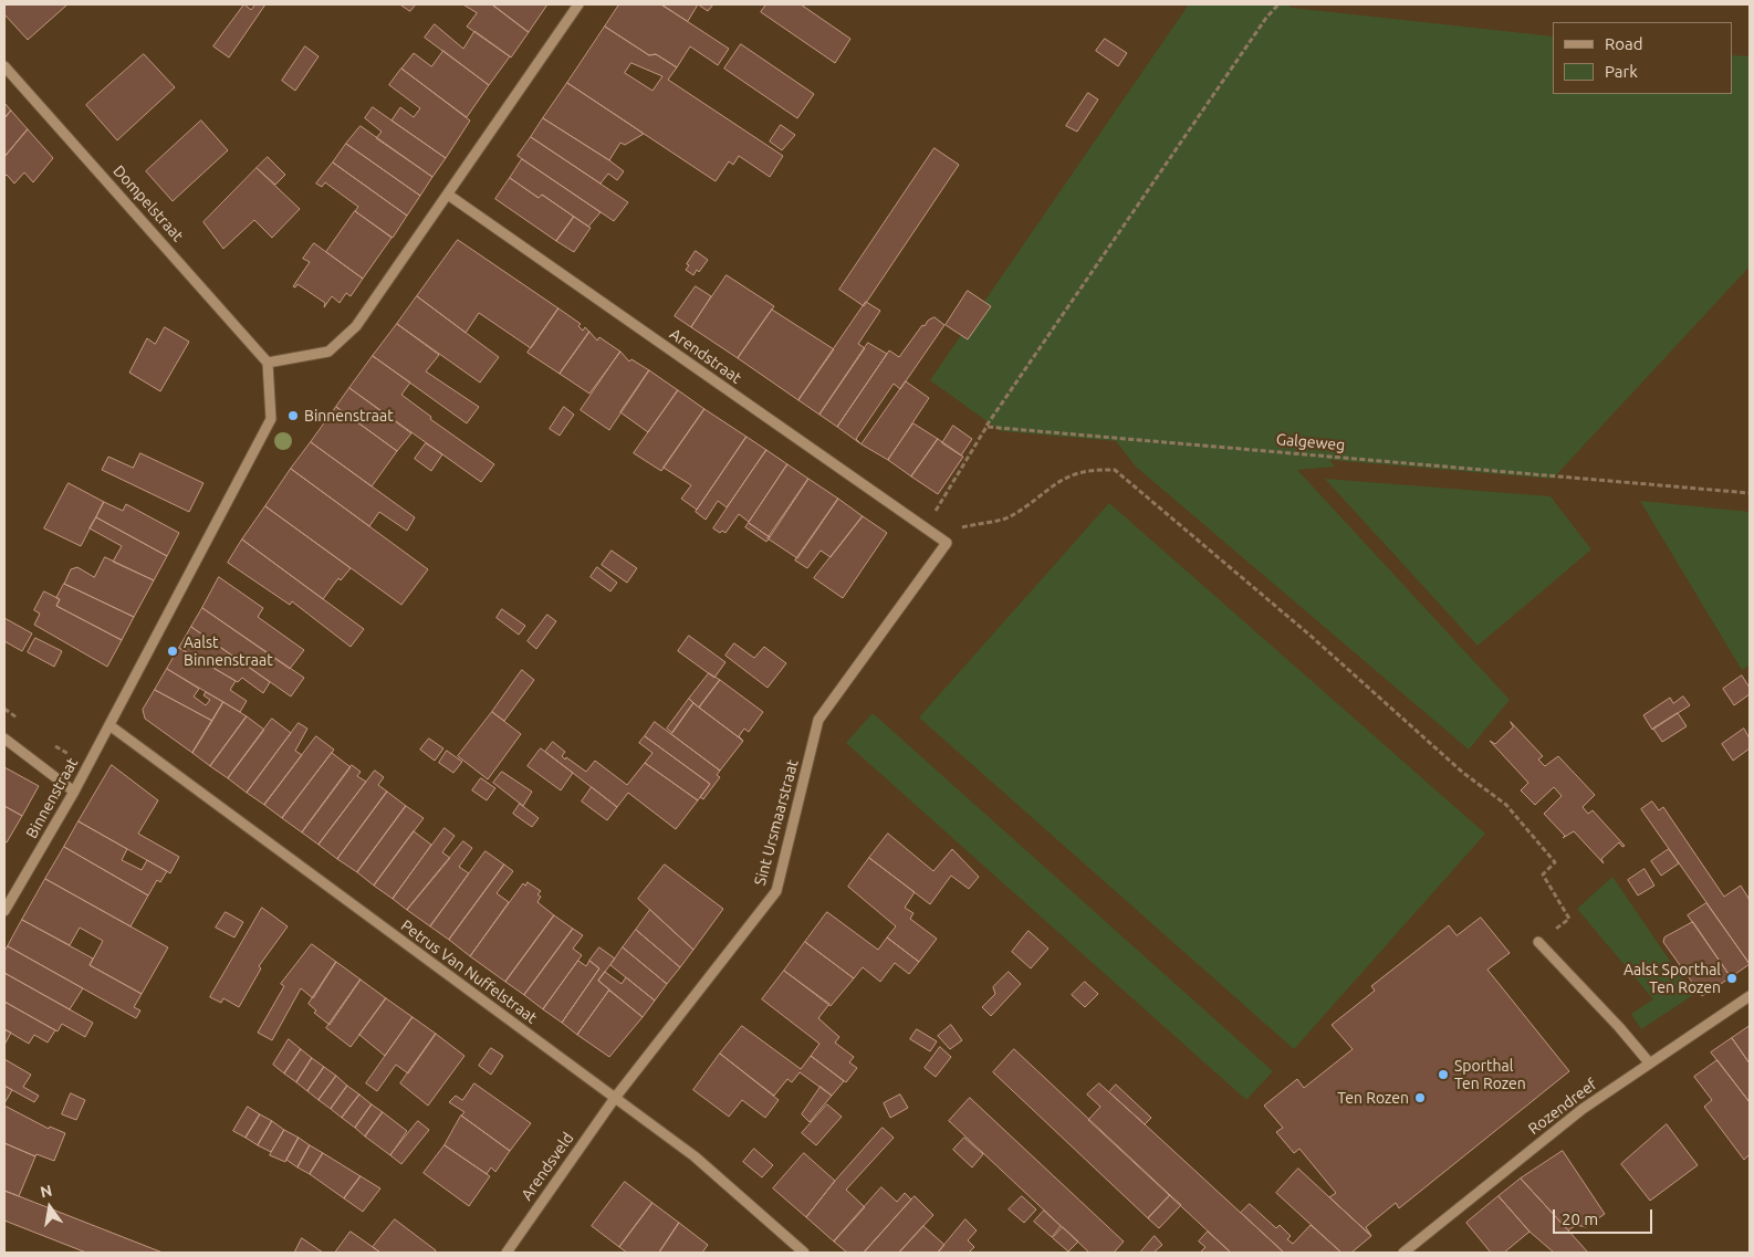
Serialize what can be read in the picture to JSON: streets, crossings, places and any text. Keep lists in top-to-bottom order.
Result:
{
  "streets": {
    "street": [
      "Dompelstraat",
      "Arendstraat",
      "Binnenstraat",
      "Sint Ursmaarstraat",
      "Petrus Van Nuffelstraat",
      "Rozendreef",
      "Arendsveld"
    ],
    "path": ["Galgeweg"]
  },
  "crossings": [
    ["Dompelstraat", "Binnenstraat"],
    ["Arendstraat", "Sint Ursmaarstraat"],
    ["Binnenstraat", "Petrus Van Nuffelstraat"],
    ["Sint Ursmaarstraat", "Petrus Van Nuffelstraat"],
    ["Sint Ursmaarstraat", "Arendsveld"],
    ["Petrus Van Nuffelstraat", "Arendsveld"]
  ],
  "places": [
    "Binnenstraat",
    "Aalst Binnenstraat",
    "Aalst Sporthal Ten Rozen",
    "Sporthal Ten Rozen",
    "Ten Rozen"
  ],
  "legend": ["Road", "Park"],
  "scale_bar": "20 m",
  "north": "top"
}
